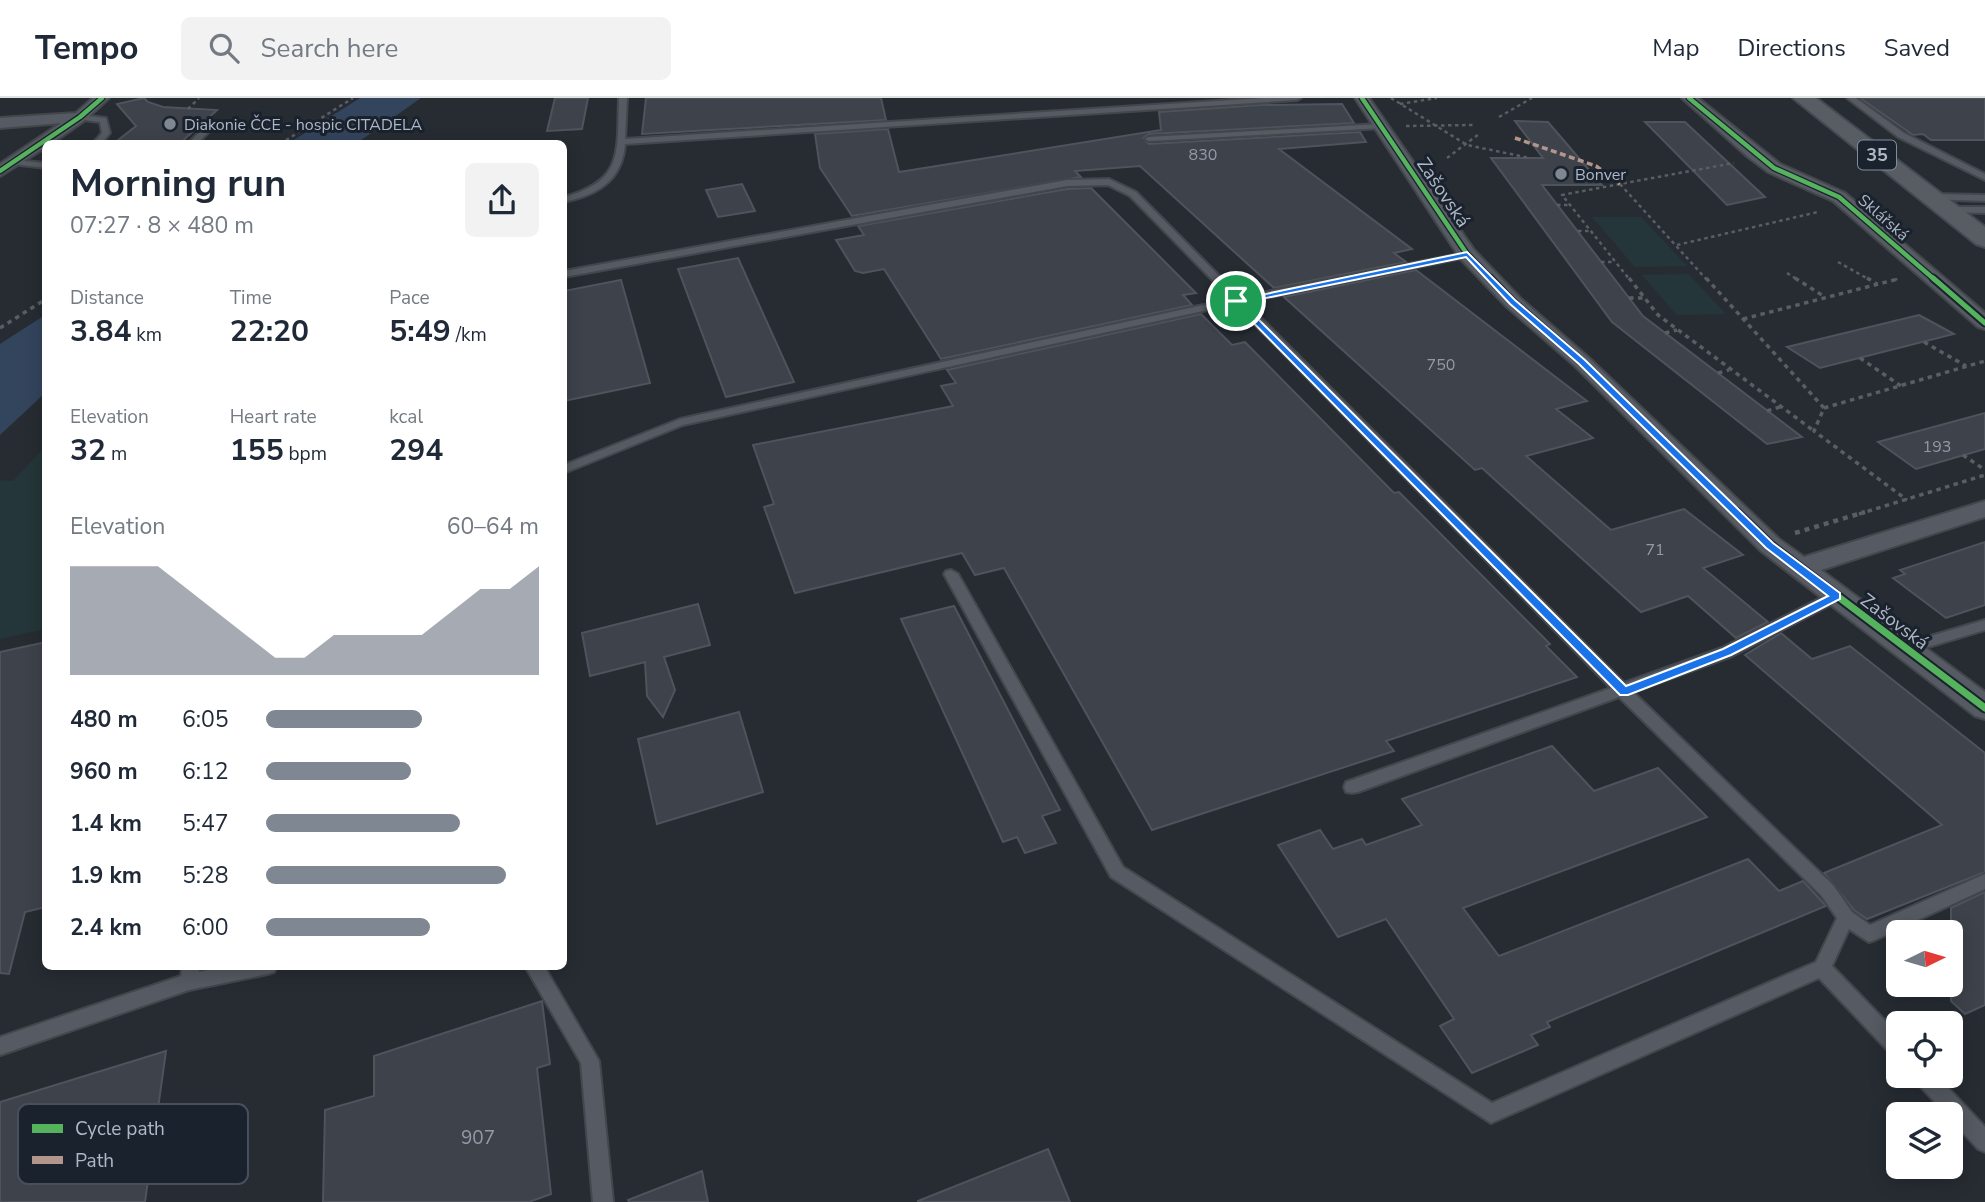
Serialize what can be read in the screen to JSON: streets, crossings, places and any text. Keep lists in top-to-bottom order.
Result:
{
  "streets": {
    "main road": ["35"],
    "street": ["Zašovská", "Sklářská"]
  },
  "places": ["Diakonie ČCE - hospic CITADELA", "Bonver"],
  "house_numbers": [
    "830",
    "750",
    "193",
    "71",
    "907"
  ],
  "legend": ["Cycle path", "Path"],
  "north": "right",
  "page": {
    "header": "Tempo",
    "search": "Search here",
    "nav": ["Map", "Directions", "Saved"],
    "heading": ["Morning run", "07:27 · 8 × 480 m"],
    "stats": [
      ["Distance", "3.84 km"],
      ["Time", "22:20"],
      ["Pace", "5:49 /km"],
      ["Elevation", "32 m"],
      ["Heart rate", "155 bpm"],
      ["kcal", "294"]
    ],
    "chart": ["Elevation", "60–64 m"],
    "list": [
      {
        "name": "480 m",
        "note": "6:05"
      },
      {
        "name": "960 m",
        "note": "6:12"
      },
      {
        "name": "1.4 km",
        "note": "5:47"
      },
      {
        "name": "1.9 km",
        "note": "5:28"
      },
      {
        "name": "2.4 km",
        "note": "6:00"
      }
    ]
  }
}
